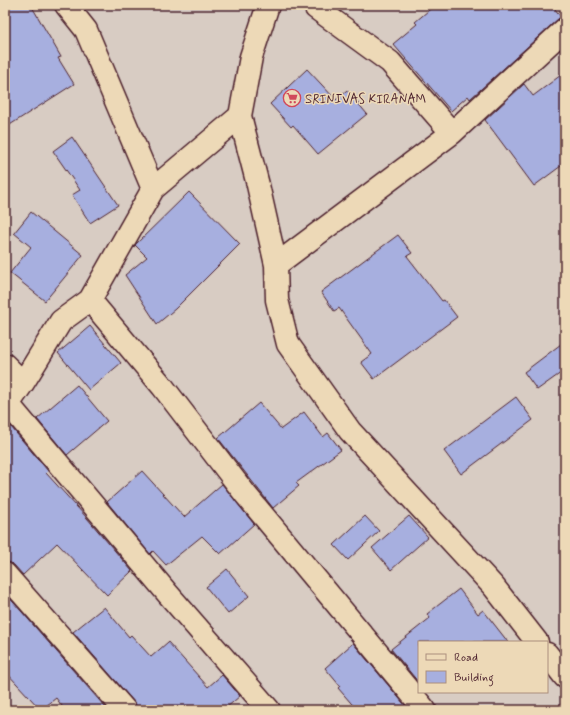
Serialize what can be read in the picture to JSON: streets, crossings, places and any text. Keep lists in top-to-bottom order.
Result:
{
  "places": {
    "supermarket": ["SRINIVAS KIRANAM"]
  },
  "legend": ["Road", "Building"]
}
